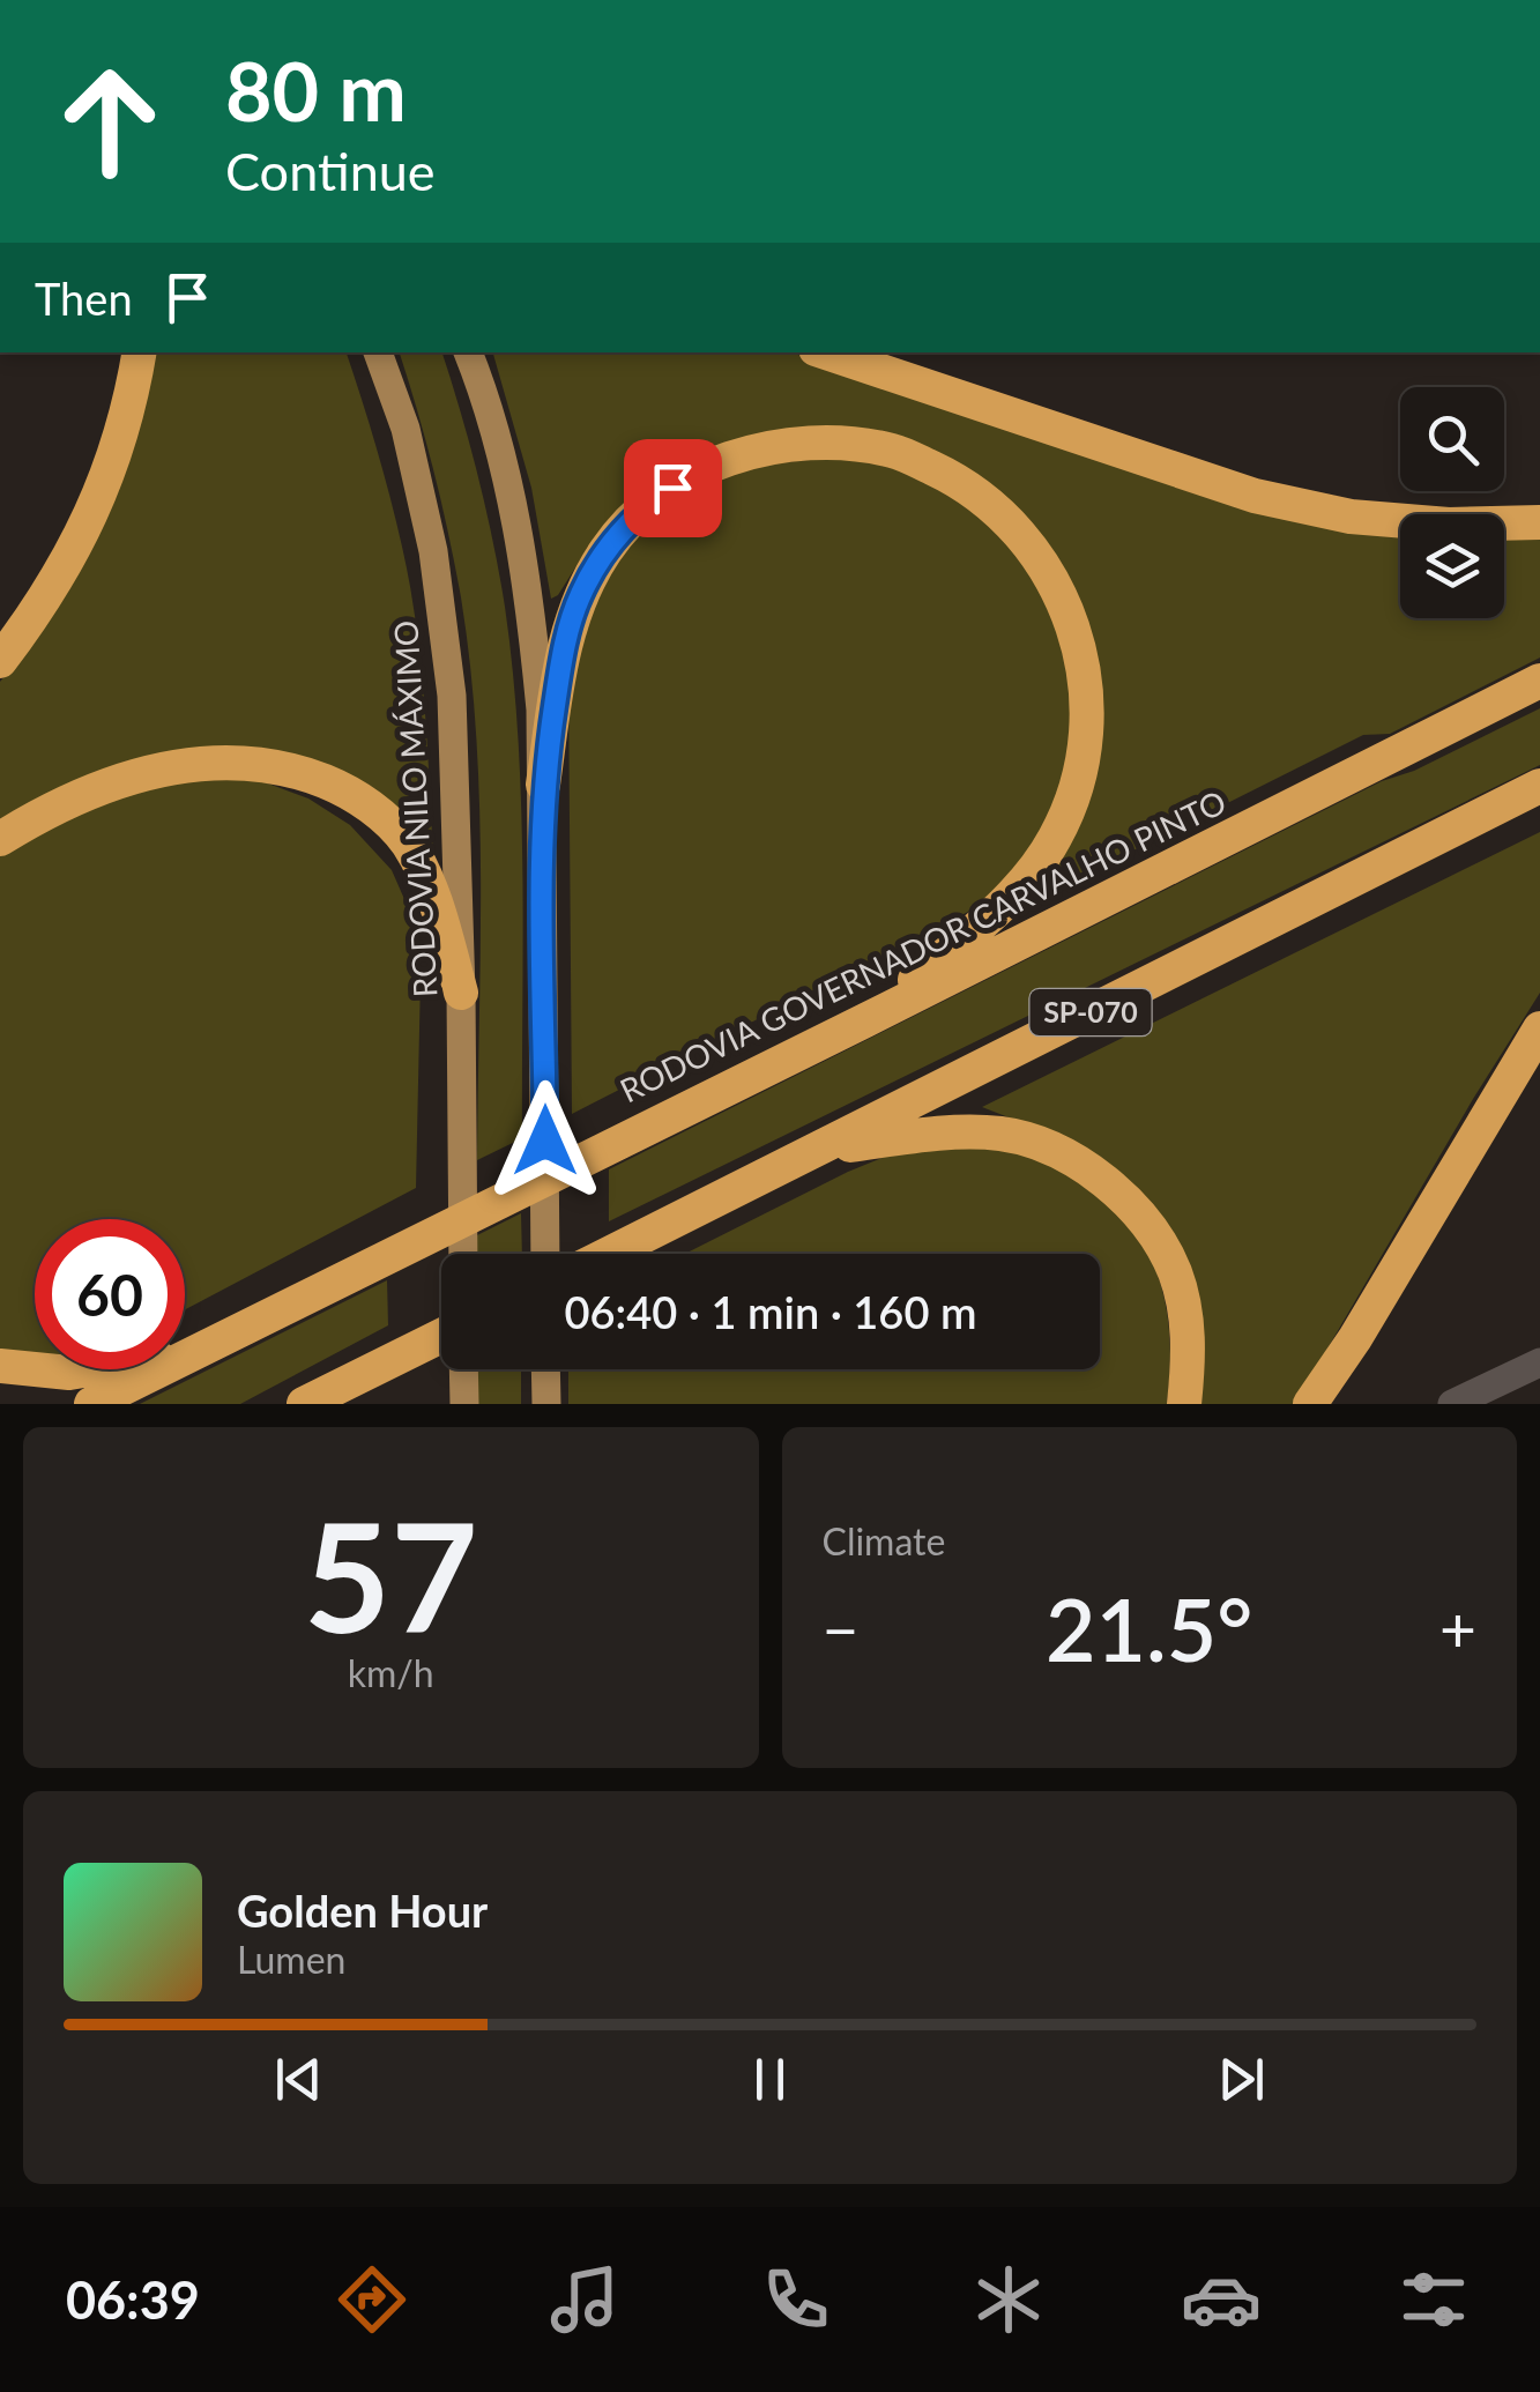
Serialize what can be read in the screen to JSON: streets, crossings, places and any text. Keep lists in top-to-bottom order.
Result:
{
  "streets": {
    "highway": ["RODOVIA GOVERNADOR CARVALHO PINTO", "SP-070"],
    "main road": ["RODOVIA NILO MÁXIMO"]
  },
  "page": {
    "turn": ["80 m", "Continue"],
    "then": "Then",
    "limit": "60",
    "trip": "06:40 · 1 min · 160 m",
    "tile": [
      ["57", "km/h"],
      "Climate"
    ],
    "heat": ["−", "21.5°", "+"],
    "song": ["Golden Hour", "Lumen"],
    "tabs": "06:39"
  }
}
